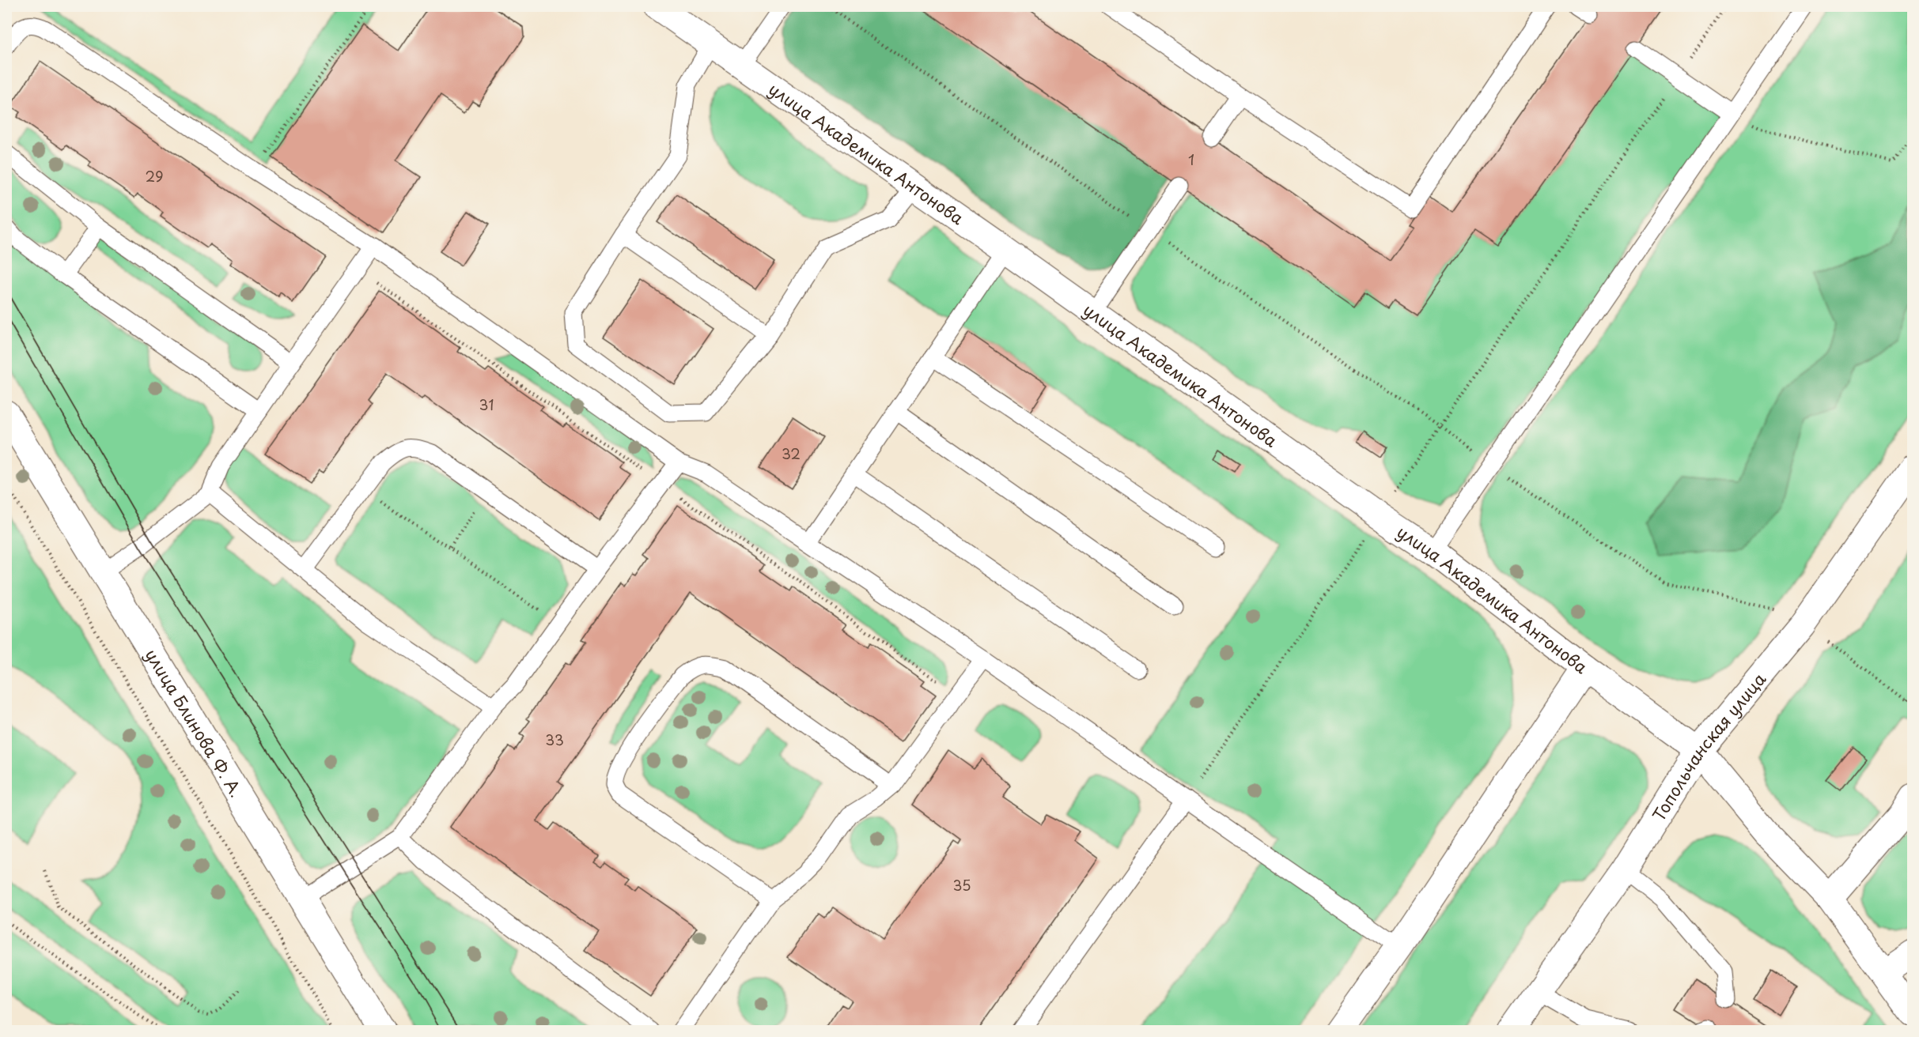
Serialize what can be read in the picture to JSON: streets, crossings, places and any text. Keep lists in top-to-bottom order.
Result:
{
  "streets": {
    "main road": ["улица Академика Антонова", "улица Блинова Ф. А.", "Топольчанская улица"]
  },
  "crossings": [
    ["улица Академика Антонова", "Топольчанская улица"]
  ],
  "house_numbers": [
    "1",
    "29",
    "31",
    "32",
    "33",
    "35"
  ]
}
